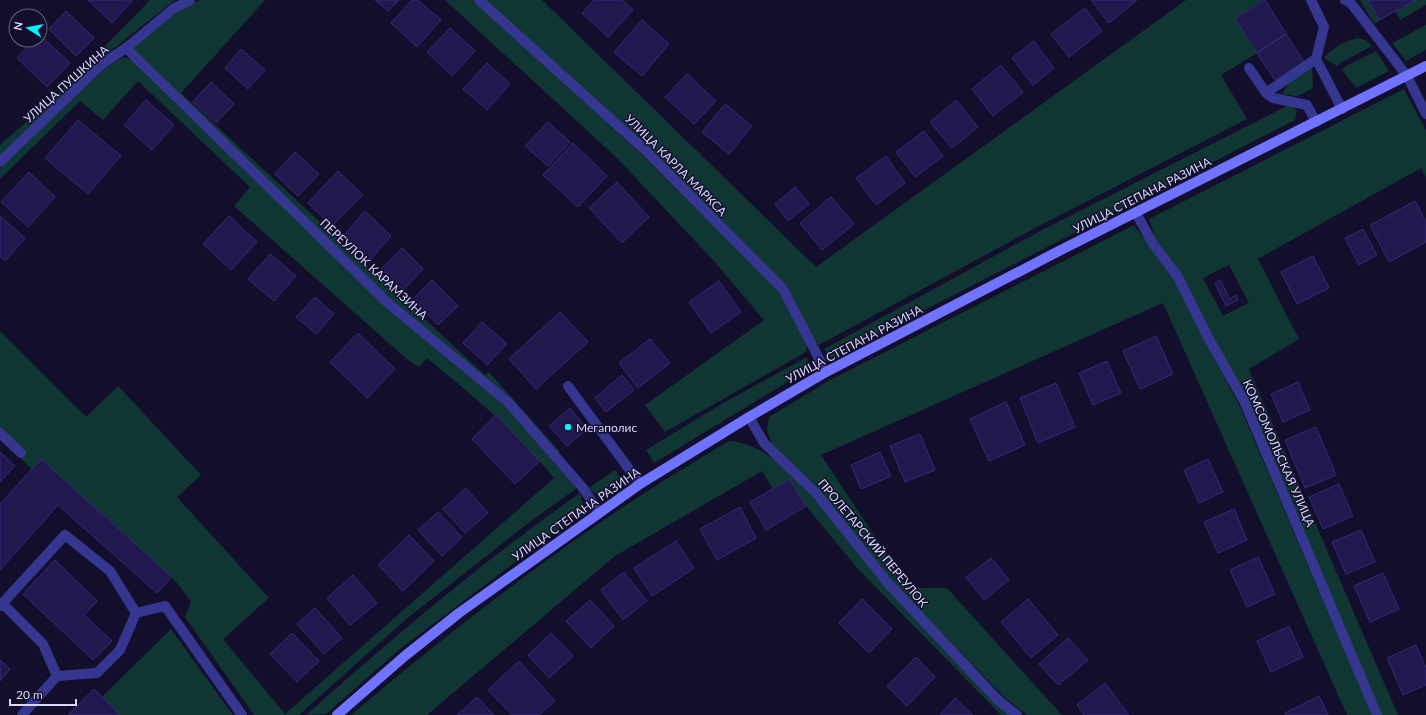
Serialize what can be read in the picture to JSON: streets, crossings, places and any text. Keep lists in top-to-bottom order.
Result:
{
  "streets": {
    "main road": ["УЛИЦА СТЕПАНА РАЗИНА"],
    "street": [
      "УЛИЦА ПУШКИНА",
      "УЛИЦА КАРЛА МАРКСА",
      "ПЕРЕУЛОК КАРАМЗИНА",
      "КОМСОМОЛЬСКАЯ УЛИЦА",
      "ПРОЛЕТАРСКИЙ ПЕРЕУЛОК"
    ]
  },
  "crossings": [
    ["УЛИЦА ПУШКИНА", "ПЕРЕУЛОК КАРАМЗИНА"],
    ["УЛИЦА КАРЛА МАРКСА", "УЛИЦА СТЕПАНА РАЗИНА"],
    ["УЛИЦА СТЕПАНА РАЗИНА", "ПЕРЕУЛОК КАРАМЗИНА"],
    ["УЛИЦА СТЕПАНА РАЗИНА", "КОМСОМОЛЬСКАЯ УЛИЦА"],
    ["УЛИЦА СТЕПАНА РАЗИНА", "ПРОЛЕТАРСКИЙ ПЕРЕУЛОК"]
  ],
  "places": ["Мегаполис"],
  "scale_bar": "20 m",
  "north": "left"
}
